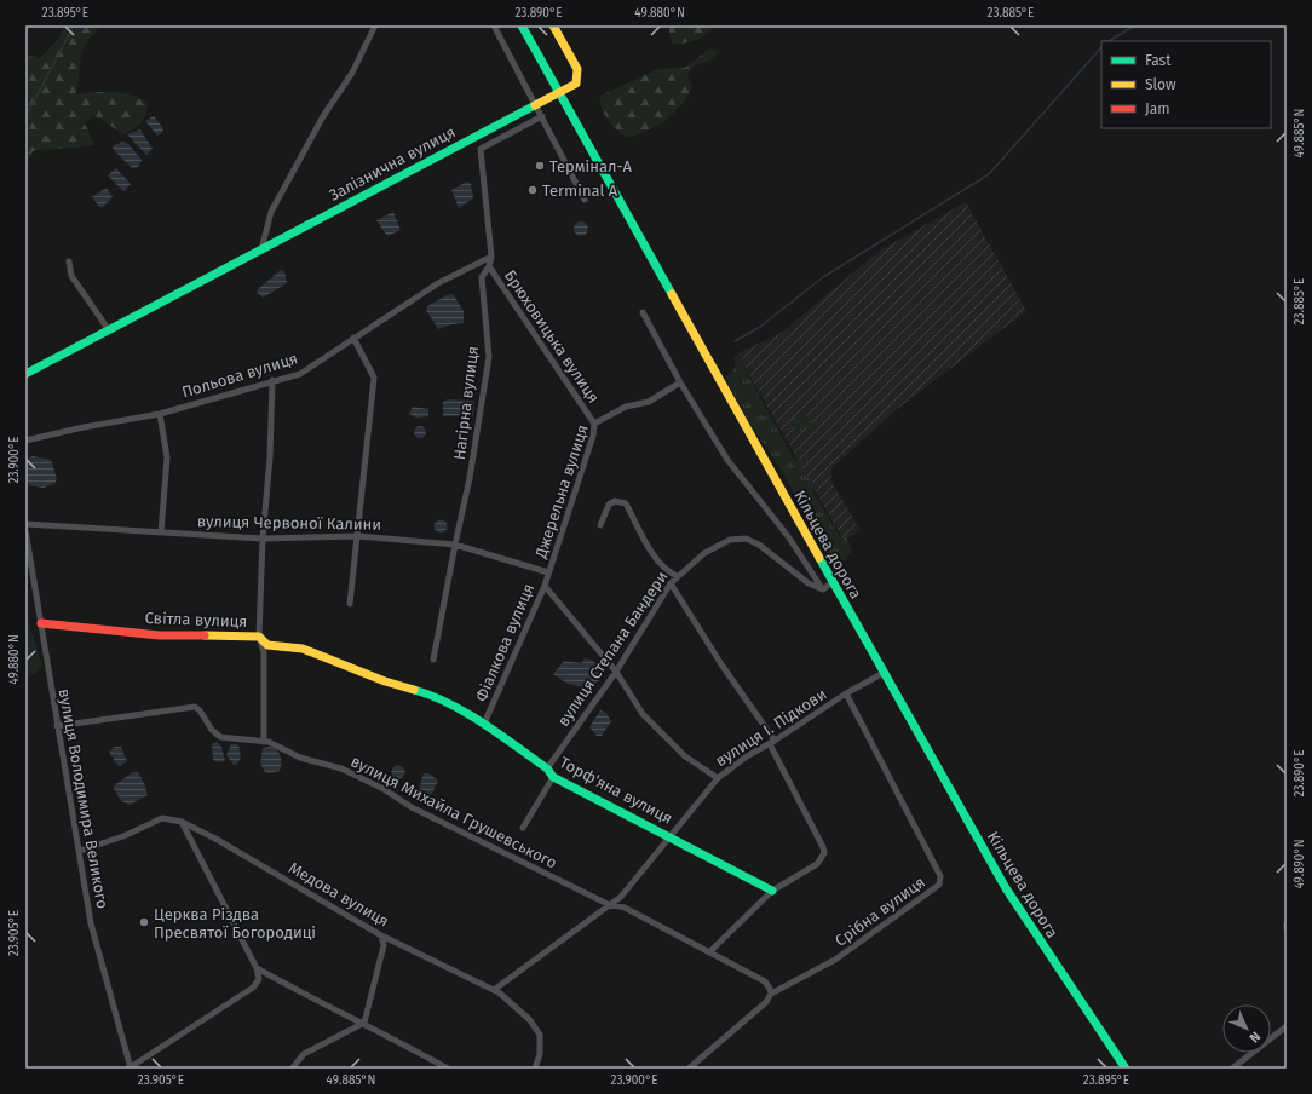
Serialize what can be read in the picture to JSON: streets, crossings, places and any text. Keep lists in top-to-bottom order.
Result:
{
  "streets": {
    "main road": [
      "Залізнична вулиця",
      "Кільцева дорога",
      "Світла вулиця",
      "Торф'яна вулиця"
    ],
    "street": [
      "Брюховицька вулиця",
      "Польова вулиця",
      "Нагірна вулиця",
      "Джерельна вулиця",
      "вулиця Червоної Калини",
      "Фіалкова вулиця",
      "вулиця Степана Бандери",
      "вулиця І. Підкови",
      "вулиця Володимира Великого",
      "вулиця Михайла Грушевського",
      "Медова вулиця",
      "Срібна вулиця"
    ]
  },
  "crossings": [
    ["Брюховицька вулиця", "Польова вулиця"],
    ["Брюховицька вулиця", "Нагірна вулиця"],
    ["Брюховицька вулиця", "Джерельна вулиця"],
    ["Нагірна вулиця", "вулиця Червоної Калини"],
    ["Джерельна вулиця", "вулиця Червоної Калини"],
    ["Джерельна вулиця", "Фіалкова вулиця"],
    ["вулиця Червоної Калини", "Фіалкова вулиця"],
    ["Кільцева дорога", "вулиця І. Підкови"],
    ["Світла вулиця", "Торф'яна вулиця"],
    ["Світла вулиця", "вулиця Володимира Великого"],
    ["Фіалкова вулиця", "Торф'яна вулиця"],
    ["вулиця Степана Бандери", "Торф'яна вулиця"],
    ["вулиця І. Підкови", "Торф'яна вулиця"],
    ["вулиця І. Підкови", "вулиця Михайла Грушевського"],
    ["вулиця І. Підкови", "Медова вулиця"],
    ["вулиця І. Підкови", "Срібна вулиця"],
    ["вулиця Володимира Великого", "вулиця Михайла Грушевського"],
    ["вулиця Володимира Великого", "Медова вулиця"],
    ["вулиця Михайла Грушевського", "Срібна вулиця"]
  ],
  "places": ["Термінал-А", "Terminal A", "Церква Різдва Пресвятої Богородиці"],
  "legend": ["Fast", "Slow", "Jam"],
  "north": "bottom right",
  "coordinates": [
    "23.895°E",
    "23.890°E",
    "49.880°N",
    "23.885°E",
    "49.885°N",
    "23.900°E",
    "49.890°N",
    "23.905°E"
  ]
}
